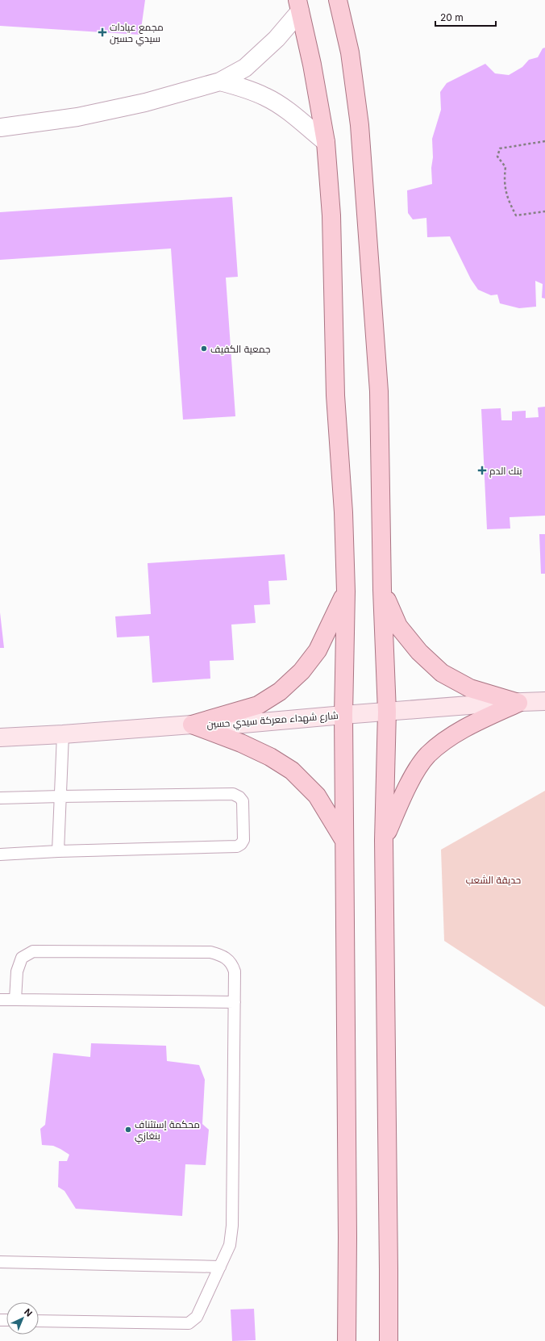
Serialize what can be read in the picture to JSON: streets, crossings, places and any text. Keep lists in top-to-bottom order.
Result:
{
  "streets": {
    "main road": ["شارع شهداء معركة سيدي حسين"]
  },
  "parks": ["حديقة الشعب"],
  "places": {
    "health": ["مجمع عيادات سيدي حسين", "بنك الدم"],
    "other": ["جمعية الكفيف", "محكمة إستئناف بنغازي"]
  },
  "scale_bar": "20 m",
  "north": "top right"
}
